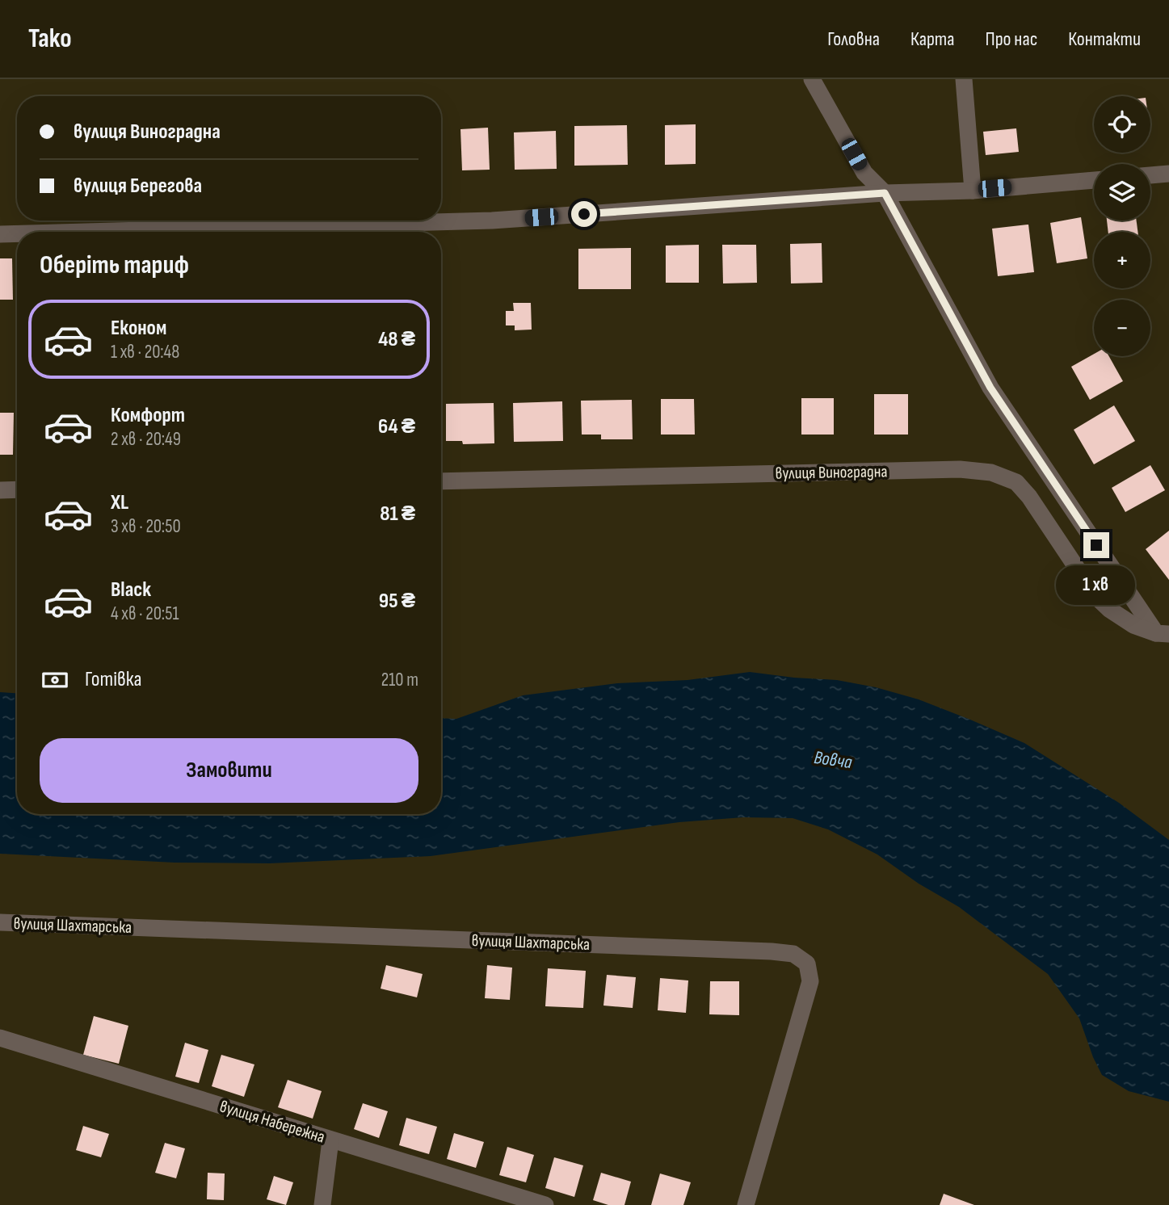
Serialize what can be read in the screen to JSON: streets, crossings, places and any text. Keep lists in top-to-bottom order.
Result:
{
  "streets": {
    "street": ["вулиця Виноградна", "вулиця Шахтарська", "вулиця Набережна"]
  },
  "water": ["Вовча"],
  "page": {
    "header": "Tako",
    "nav": [
      "Головна",
      "Карта",
      "Про нас",
      "Контакти"
    ],
    "map_buttons": ["+", "−"],
    "banner": ["вулиця Виноградна", "вулиця Берегова"],
    "heading": "Оберіть тариф",
    "list": [
      {
        "name": "Економ",
        "note": "1 хв · 20:48",
        "value": "48 ₴"
      },
      {
        "name": "Комфорт",
        "note": "2 хв · 20:49",
        "value": "64 ₴"
      },
      {
        "name": "XL",
        "note": "3 хв · 20:50",
        "value": "81 ₴"
      },
      {
        "name": "Black",
        "note": "4 хв · 20:51",
        "value": "95 ₴"
      }
    ],
    "bubble": "1 хв",
    "pay": ["Готівка", "210 m"],
    "buttons": "Замовити"
  }
}
